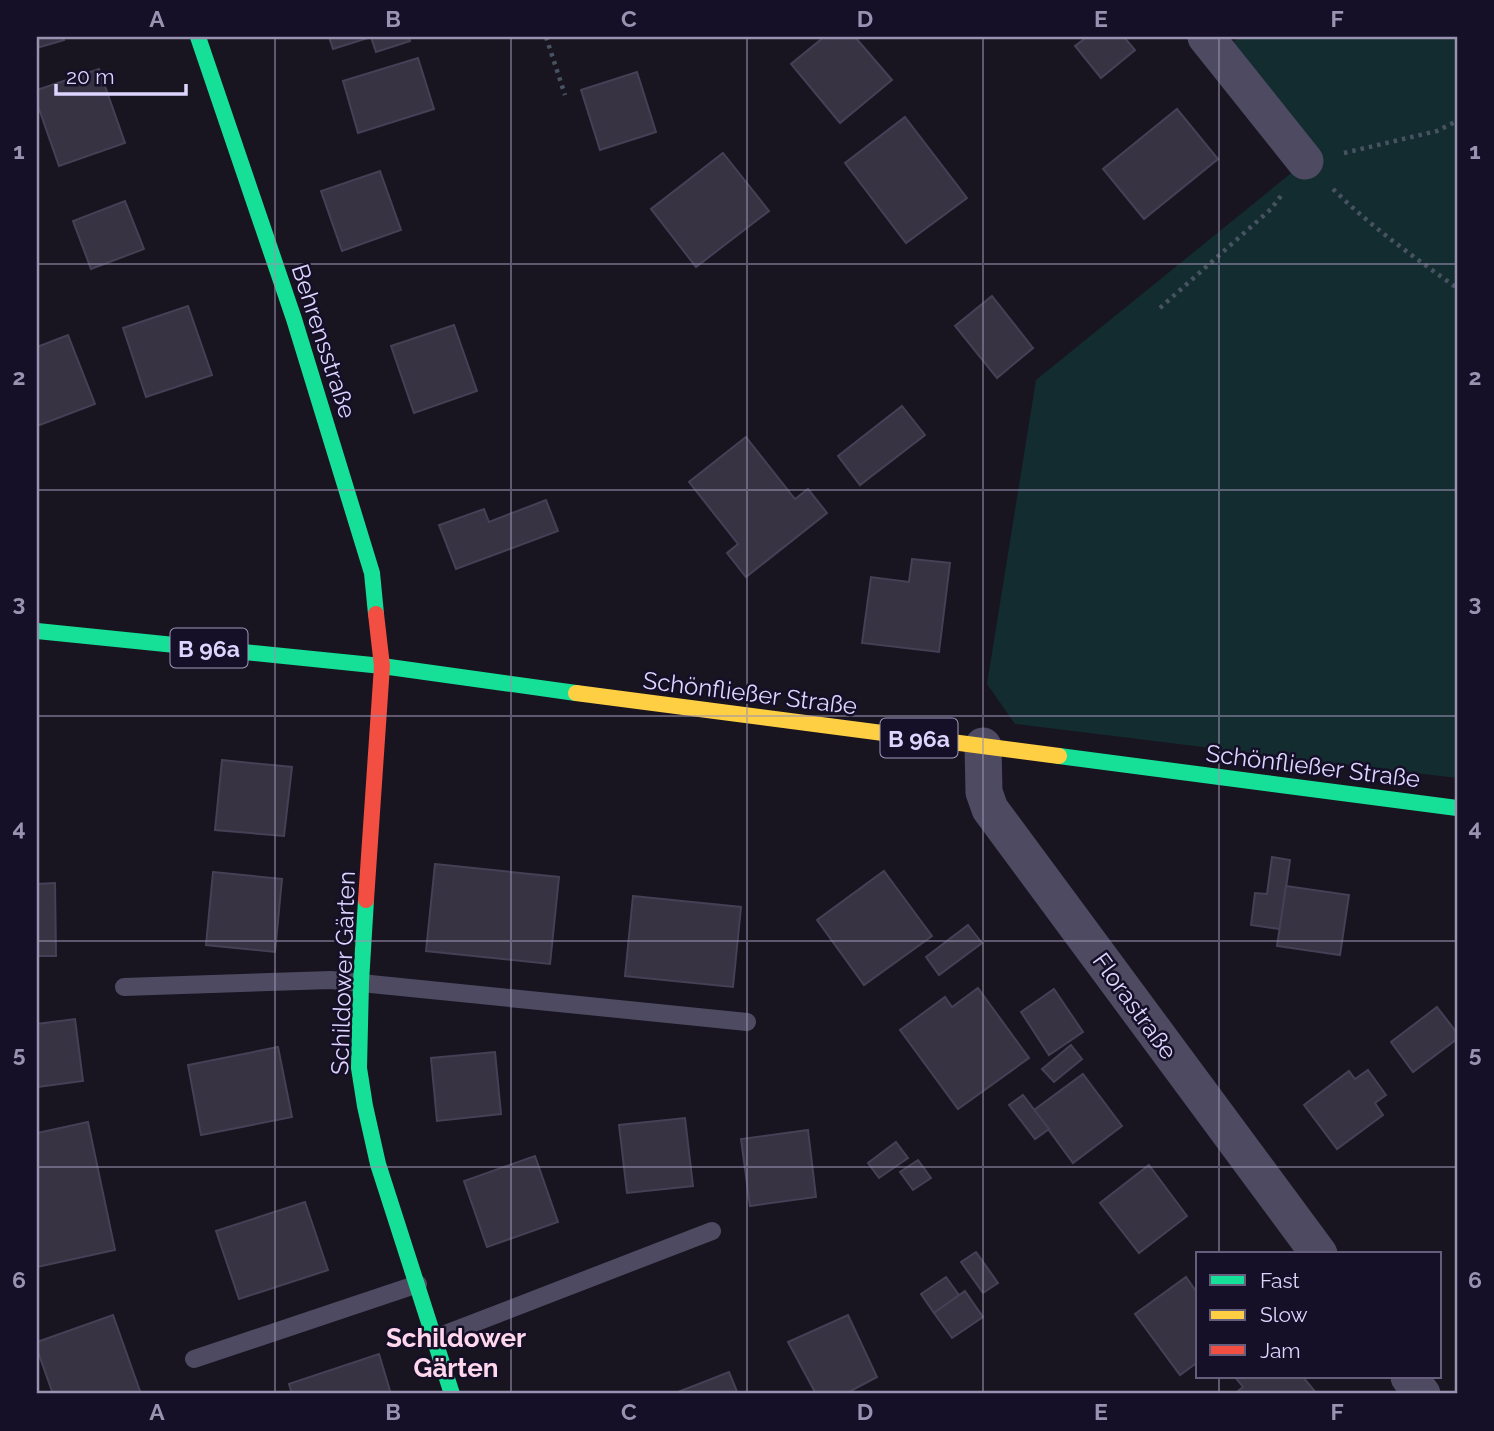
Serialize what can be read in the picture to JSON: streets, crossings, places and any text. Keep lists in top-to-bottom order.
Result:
{
  "streets": {
    "main road": [
      "Behrensstraße",
      "B 96a",
      "Schönfließer Straße",
      "Schildower Gärten"
    ],
    "street": ["Florastraße"]
  },
  "crossings": [
    ["Behrensstraße", "Schönfließer Straße"],
    ["Behrensstraße", "Schildower Gärten"],
    ["Schönfließer Straße", "Schildower Gärten"],
    ["Schönfließer Straße", "Florastraße"]
  ],
  "districts": ["Schildower Gärten"],
  "legend": ["Fast", "Slow", "Jam"],
  "scale_bar": "20 m",
  "grid": {
    "columns": [
      "A",
      "B",
      "C",
      "D",
      "E",
      "F"
    ],
    "rows": [
      "1",
      "2",
      "3",
      "4",
      "5",
      "6"
    ]
  }
}
